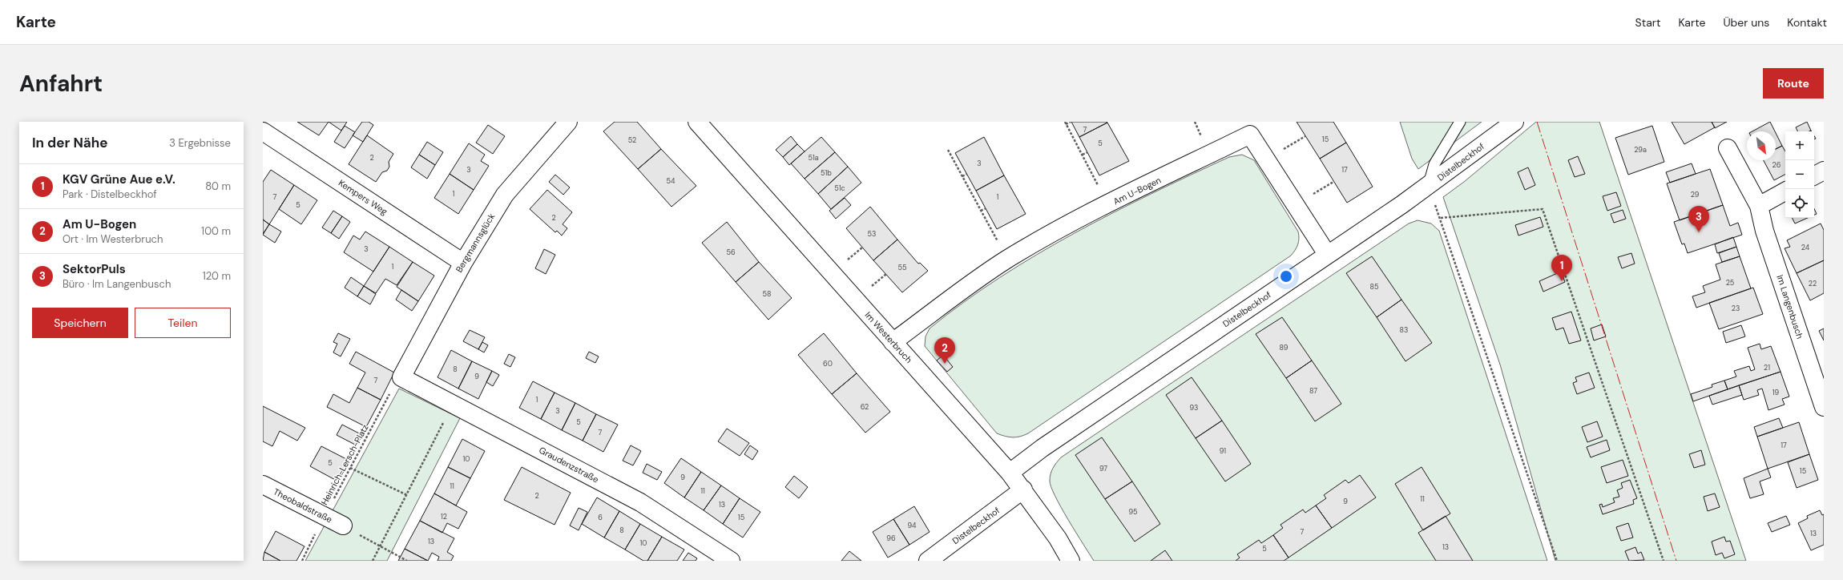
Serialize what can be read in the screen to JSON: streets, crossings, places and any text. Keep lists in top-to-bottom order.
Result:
{
  "streets": {
    "street": [
      "Distelbeckhof",
      "Am U-Bogen",
      "Kempers Weg",
      "Bergmannsglück",
      "Im Langenbusch",
      "Im Westerbruch",
      "Graudenzstraße",
      "Theobaldstraße"
    ],
    "path": ["Heinrich-Lersch-Platz"]
  },
  "crossings": [
    ["Distelbeckhof", "Am U-Bogen"],
    ["Distelbeckhof", "Im Westerbruch"],
    ["Am U-Bogen", "Im Westerbruch"],
    ["Kempers Weg", "Bergmannsglück"],
    ["Bergmannsglück", "Heinrich-Lersch-Platz"],
    ["Bergmannsglück", "Graudenzstraße"],
    ["Heinrich-Lersch-Platz", "Graudenzstraße"],
    ["Heinrich-Lersch-Platz", "Theobaldstraße"]
  ],
  "house_numbers": [
    "7",
    "15",
    "52",
    "5",
    "29a",
    "2",
    "51a",
    "3",
    "26",
    "3",
    "17",
    "51b",
    "54",
    "51c",
    "1",
    "29",
    "7",
    "1",
    "5",
    "2",
    "53",
    "24",
    "3",
    "56",
    "1",
    "55",
    "25",
    "22",
    "85",
    "58",
    "23",
    "83",
    "89",
    "60",
    "21",
    "8",
    "9",
    "7",
    "87",
    "19",
    "1",
    "62",
    "93",
    "3",
    "5",
    "7",
    "17",
    "91",
    "10",
    "5",
    "97",
    "15",
    "9",
    "11",
    "11",
    "2",
    "11",
    "9",
    "13",
    "95",
    "12",
    "6",
    "15",
    "94",
    "8",
    "7",
    "13",
    "96",
    "13",
    "10",
    "13",
    "5"
  ],
  "north": "bottom right",
  "page": {
    "header": "Karte",
    "nav": [
      "Start",
      "Karte",
      "Über uns",
      "Kontakt"
    ],
    "buttons": [
      "Route",
      ["Speichern", "Teilen"]
    ],
    "title": "Anfahrt",
    "heading": ["In der Nähe", "3 Ergebnisse"],
    "map_buttons": ["+", "−"],
    "list": [
      {
        "mark": "1",
        "name": "KGV Grüne Aue e.V.",
        "note": "Park · Distelbeckhof",
        "value": "80 m"
      },
      {
        "mark": "2",
        "name": "Am U-Bogen",
        "note": "Ort · Im Westerbruch",
        "value": "100 m"
      },
      {
        "mark": "3",
        "name": "SektorPuls",
        "note": "Büro · Im Langenbusch",
        "value": "120 m"
      }
    ],
    "pins": ["3", "1", "2"]
  }
}
